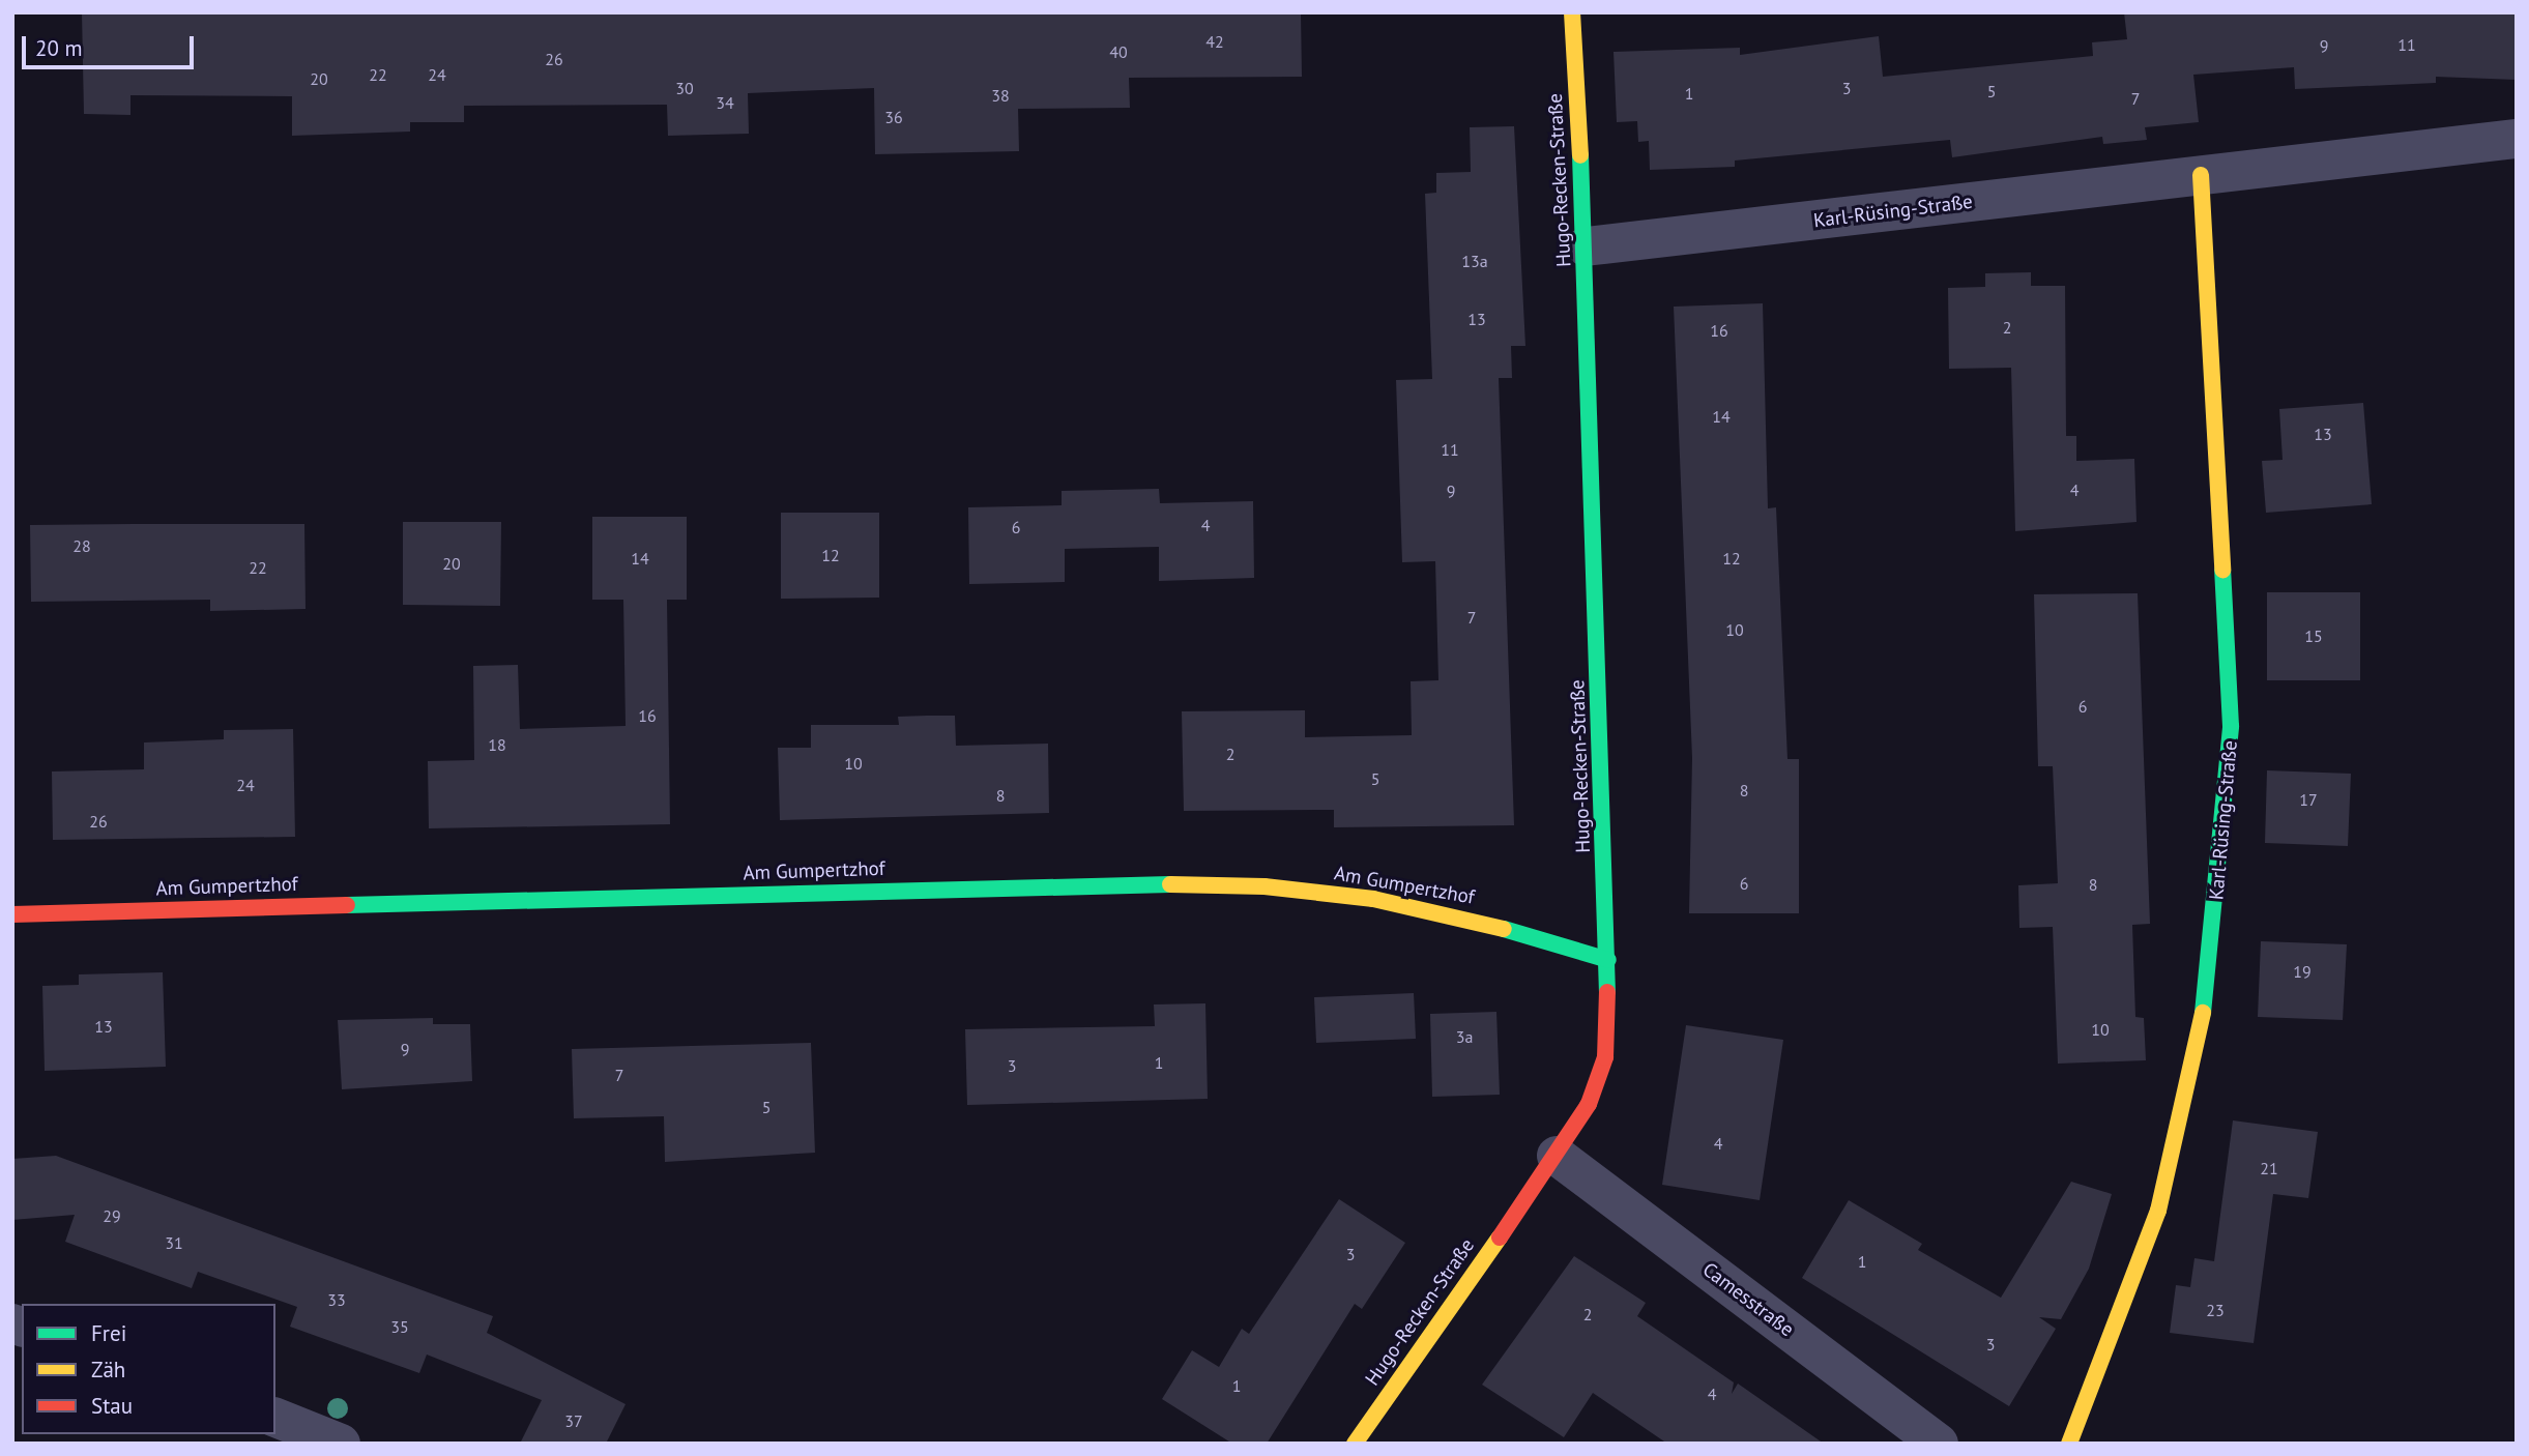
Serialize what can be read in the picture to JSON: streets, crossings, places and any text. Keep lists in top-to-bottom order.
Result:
{
  "streets": {
    "street": [
      "Hugo-Recken-Straße",
      "Karl-Rüsing-Straße",
      "Am Gumpertzhof",
      "Camesstraße"
    ]
  },
  "crossings": [
    ["Hugo-Recken-Straße", "Karl-Rüsing-Straße"],
    ["Hugo-Recken-Straße", "Am Gumpertzhof"],
    ["Hugo-Recken-Straße", "Camesstraße"]
  ],
  "house_numbers": [
    "42",
    "11",
    "9",
    "40",
    "26",
    "22",
    "24",
    "20",
    "30",
    "3",
    "5",
    "1",
    "38",
    "7",
    "34",
    "36",
    "13a",
    "13",
    "2",
    "16",
    "14",
    "13",
    "11",
    "4",
    "9",
    "4",
    "6",
    "28",
    "12",
    "14",
    "12",
    "20",
    "22",
    "7",
    "10",
    "15",
    "6",
    "16",
    "18",
    "2",
    "10",
    "5",
    "24",
    "8",
    "8",
    "17",
    "26",
    "6",
    "8",
    "19",
    "13",
    "10",
    "3a",
    "9",
    "1",
    "3",
    "7",
    "5",
    "4",
    "21",
    "29",
    "31",
    "3",
    "1",
    "33",
    "23",
    "2",
    "35",
    "3",
    "1",
    "4",
    "37"
  ],
  "legend": ["Frei", "Zäh", "Stau"],
  "scale_bar": "20 m"
}
